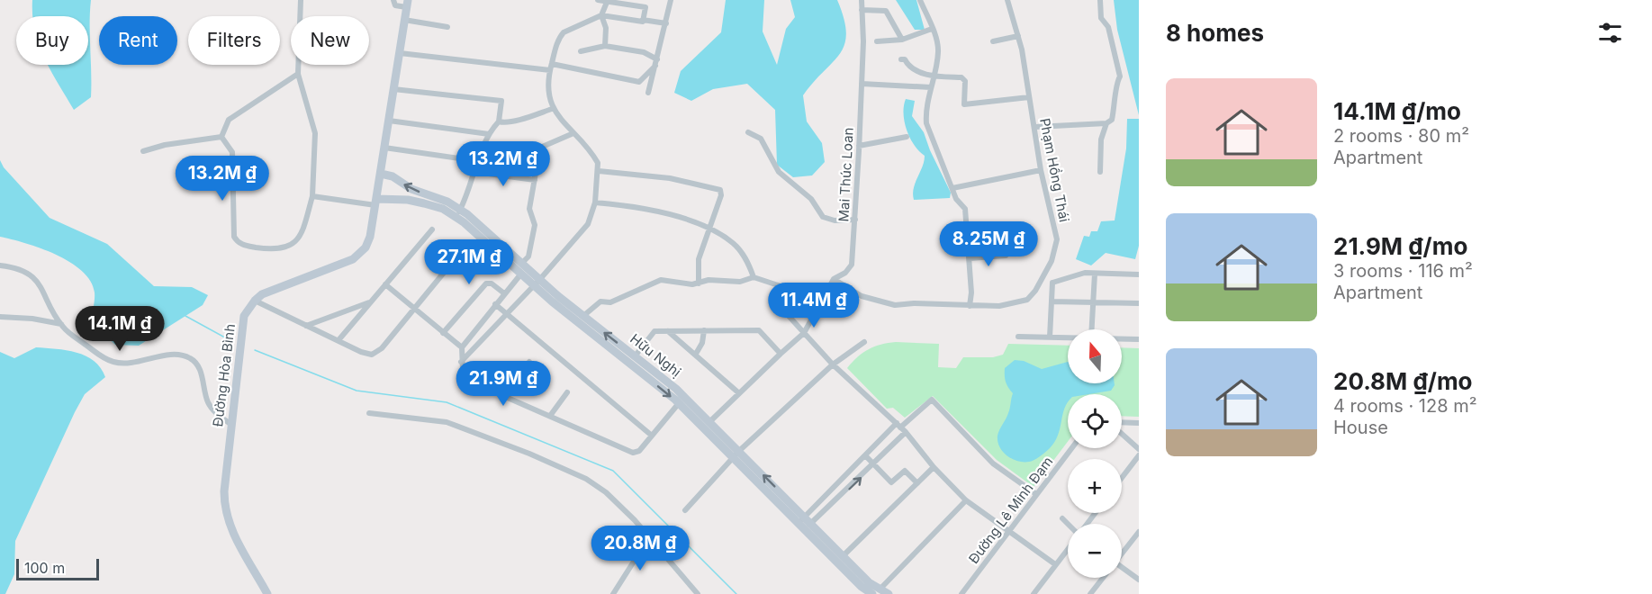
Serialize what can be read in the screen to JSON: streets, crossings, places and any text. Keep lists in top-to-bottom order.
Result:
{
  "streets": {
    "main road": ["Hữu Nghị", "Đường Hòa Bình"],
    "street": ["Phạm Hồng Thái", "Mai Thúc Loan", "Đường Lê Minh Đạm"]
  },
  "crossings": [
    ["Phạm Hồng Thái", "Mai Thúc Loan"]
  ],
  "scale_bar": "100 m",
  "north": "top",
  "page": {
    "heading": "8 homes",
    "chip": [
      "Buy",
      "Rent",
      "Filters",
      "New"
    ],
    "list": [
      {
        "name": "14.1M ₫/mo",
        "note": "2 rooms · 80 m² · Apartment"
      },
      {
        "name": "21.9M ₫/mo",
        "note": "3 rooms · 116 m² · Apartment"
      },
      {
        "name": "20.8M ₫/mo",
        "note": "4 rooms · 128 m² · House"
      }
    ],
    "price": [
      "13.2M ₫",
      "13.2M ₫",
      "8.25M ₫",
      "27.1M ₫",
      "11.4M ₫",
      "14.1M ₫",
      "21.9M ₫",
      "20.8M ₫"
    ],
    "map_buttons": ["+", "−"],
    "scale": "100 m"
  }
}
